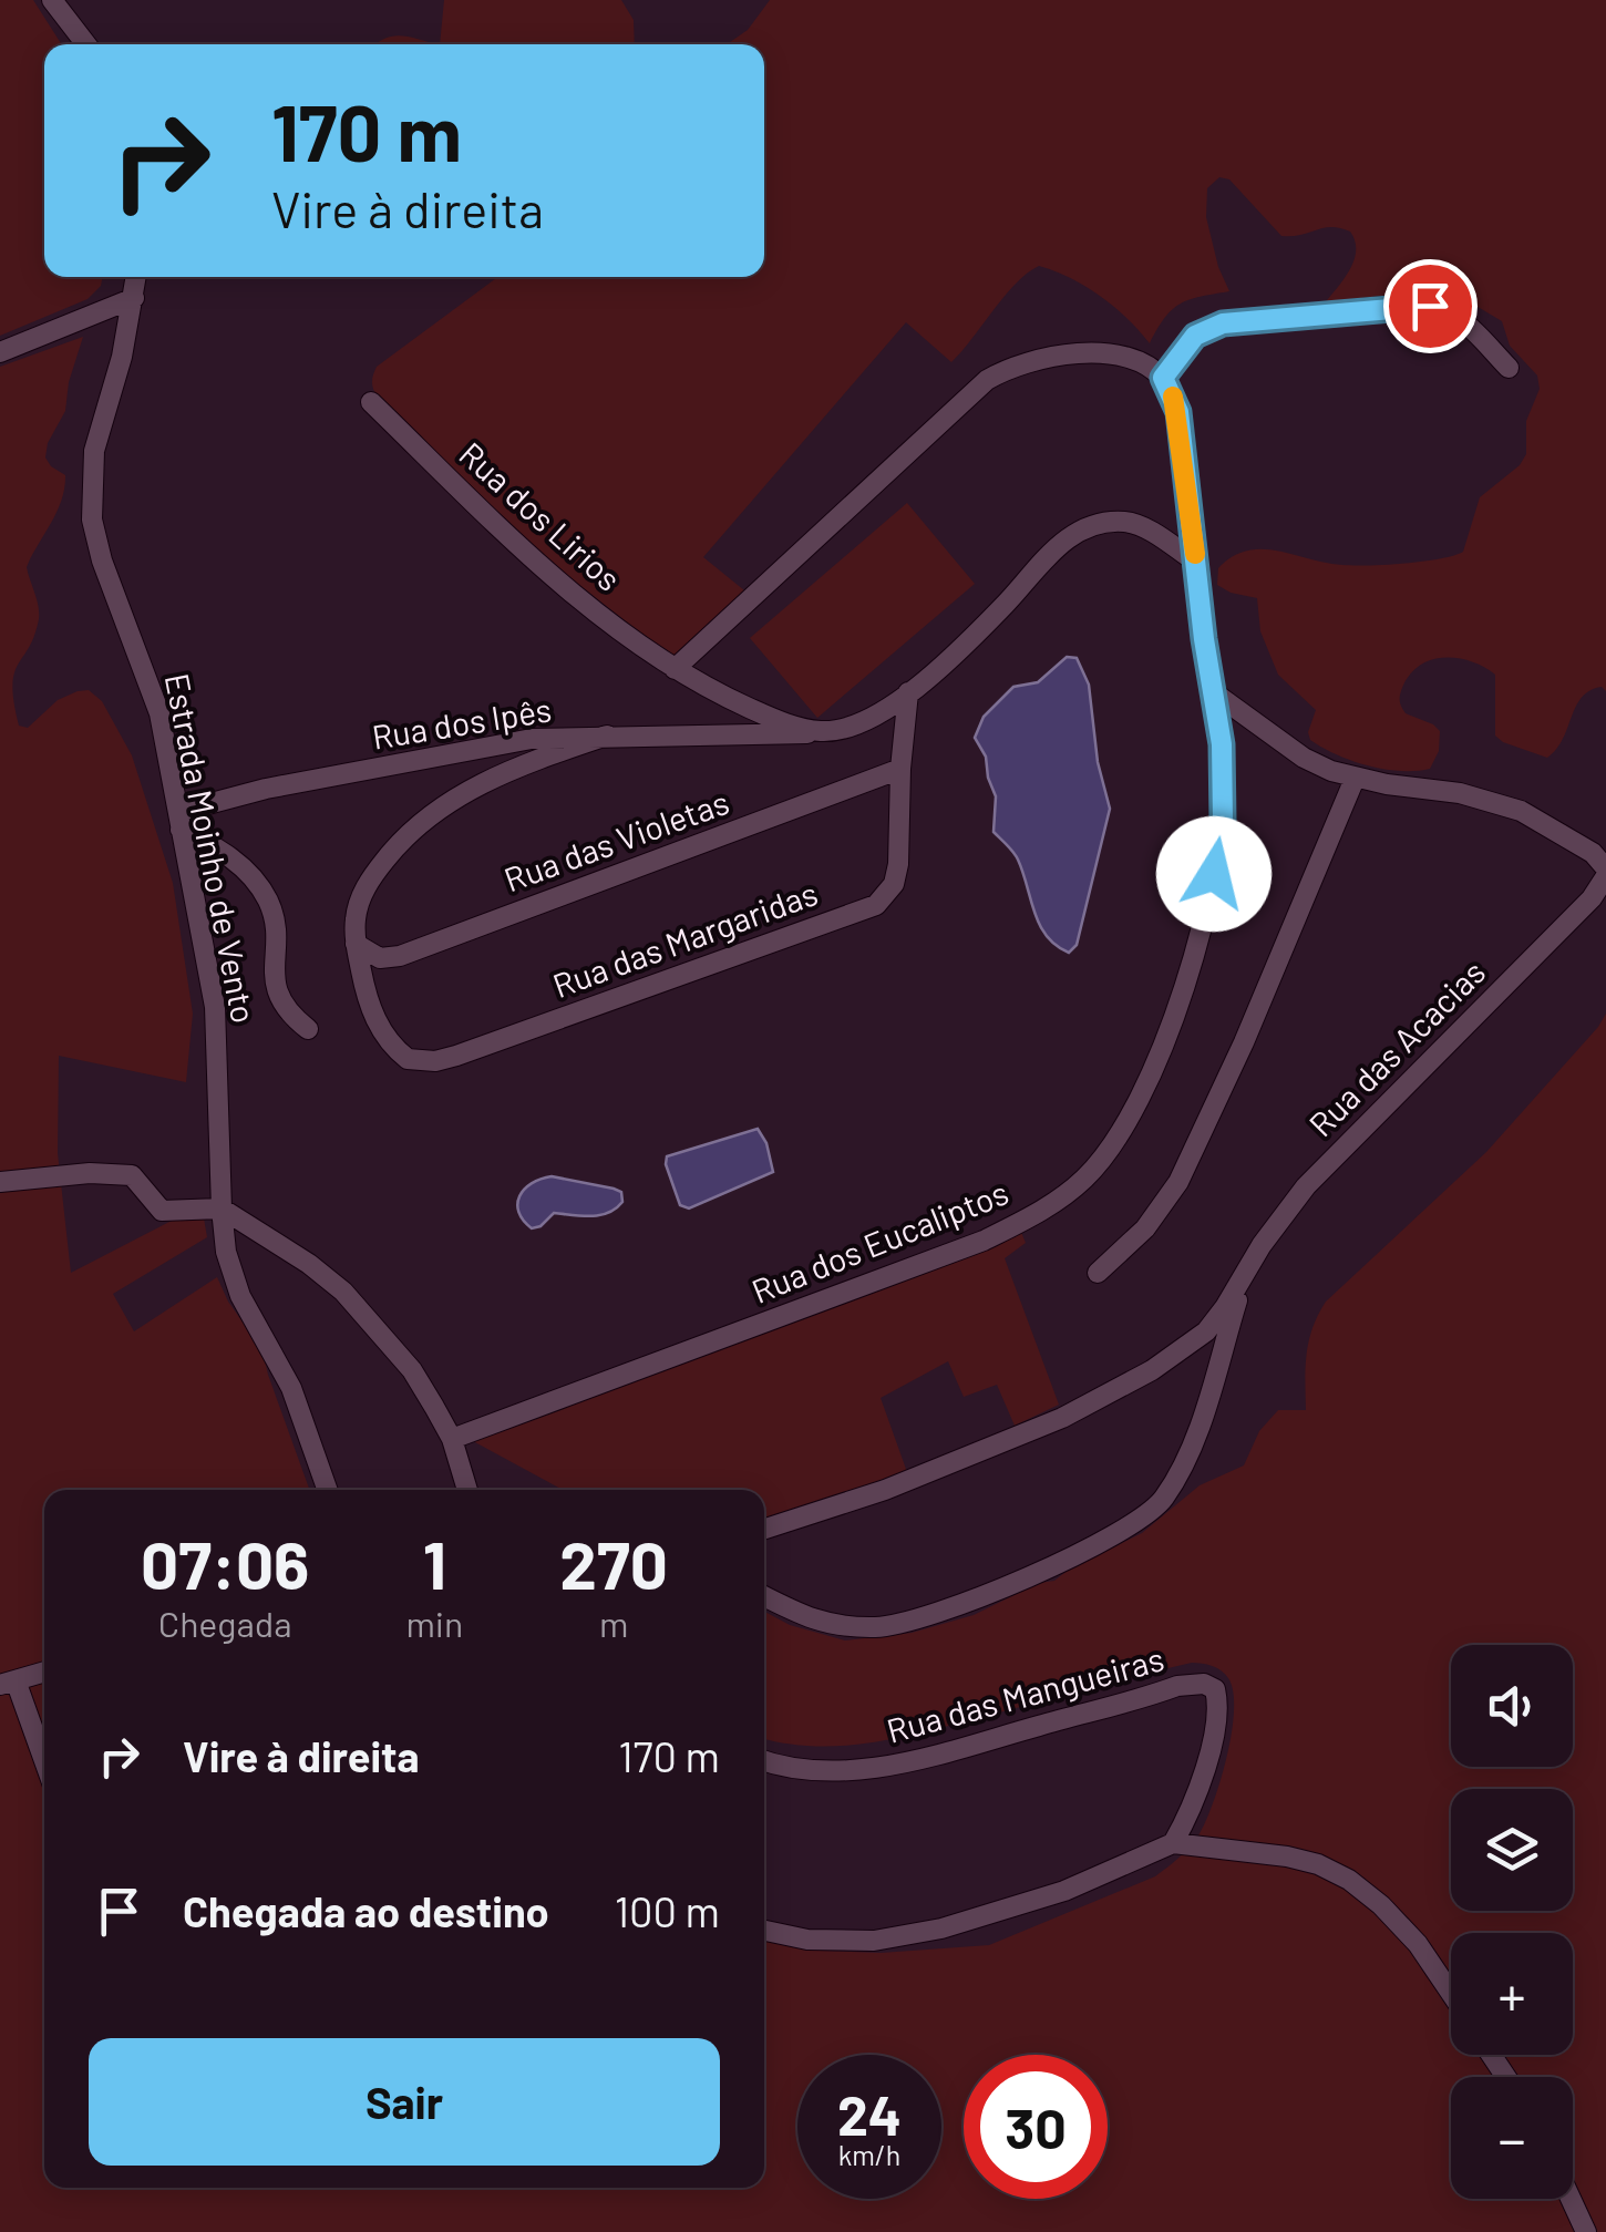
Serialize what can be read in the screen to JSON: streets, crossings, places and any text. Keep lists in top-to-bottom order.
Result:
{
  "streets": {
    "street": [
      "Rua dos Lirios",
      "Rua dos Ipês",
      "Rua das Violetas",
      "Estrada Moinho de Vento",
      "Rua das Margaridas",
      "Rua das Acacias",
      "Rua dos Eucaliptos",
      "Rua das Mangueiras"
    ]
  },
  "crossings": [
    ["Rua dos Lirios", "Rua dos Ipês"],
    ["Rua dos Ipês", "Estrada Moinho de Vento"],
    ["Rua dos Ipês", "Rua das Margaridas"],
    ["Rua dos Ipês", "Rua dos Eucaliptos"],
    ["Rua das Violetas", "Rua das Margaridas"]
  ],
  "page": {
    "turn": ["170 m", "Vire à direita"],
    "eta": [
      "07:06",
      "Chegada",
      "1",
      "min",
      "270",
      "m"
    ],
    "map_buttons": ["+", "−"],
    "list": [
      {
        "name": "Vire à direita",
        "value": "170 m"
      },
      {
        "name": "Chegada ao destino",
        "value": "100 m"
      }
    ],
    "buttons": "Sair",
    "speed": "24 km/h",
    "limit": "30"
  }
}
